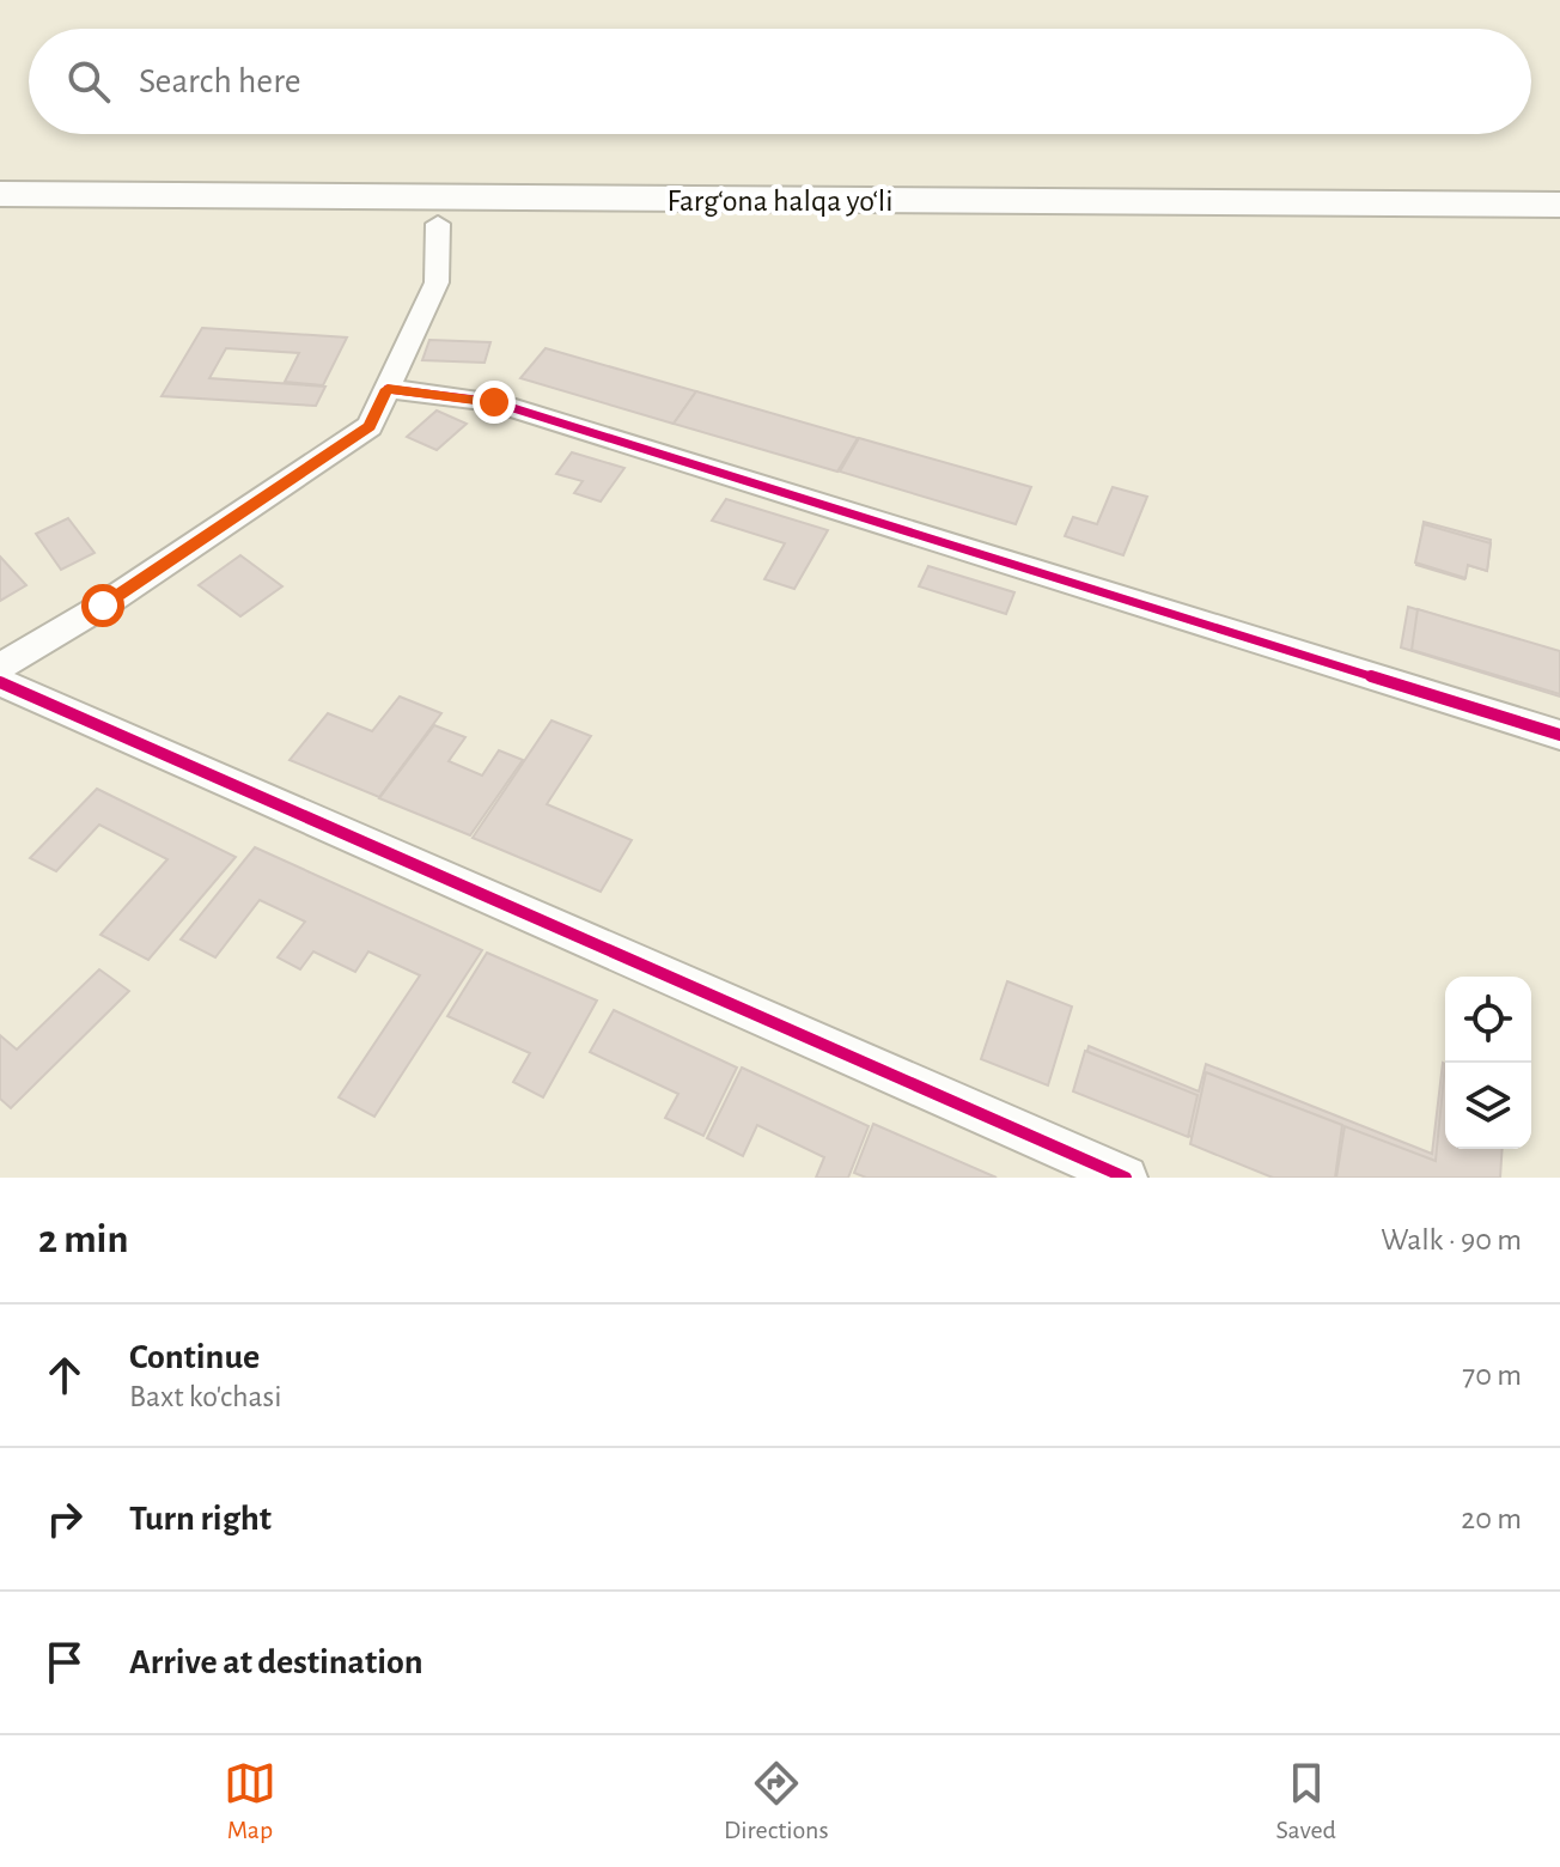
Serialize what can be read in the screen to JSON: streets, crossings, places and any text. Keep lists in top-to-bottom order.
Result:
{
  "streets": {
    "highway": ["Farg‘ona halqa yo‘li"]
  },
  "page": {
    "search": "Search here",
    "heading": ["2 min", "Walk · 90 m"],
    "list": [
      ["Continue", "Baxt ko'chasi", "70 m"],
      ["Turn right", "20 m"],
      "Arrive at destination"
    ],
    "nav": ["Map", "Directions", "Saved"]
  }
}
